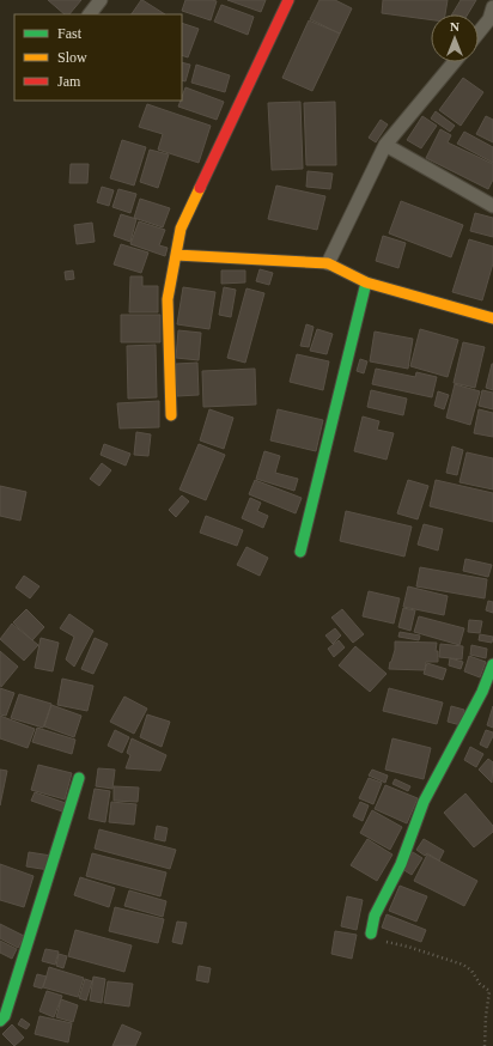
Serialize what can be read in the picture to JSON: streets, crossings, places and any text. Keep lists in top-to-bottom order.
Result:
{
  "legend": ["Fast", "Slow", "Jam"],
  "north": "top"
}
